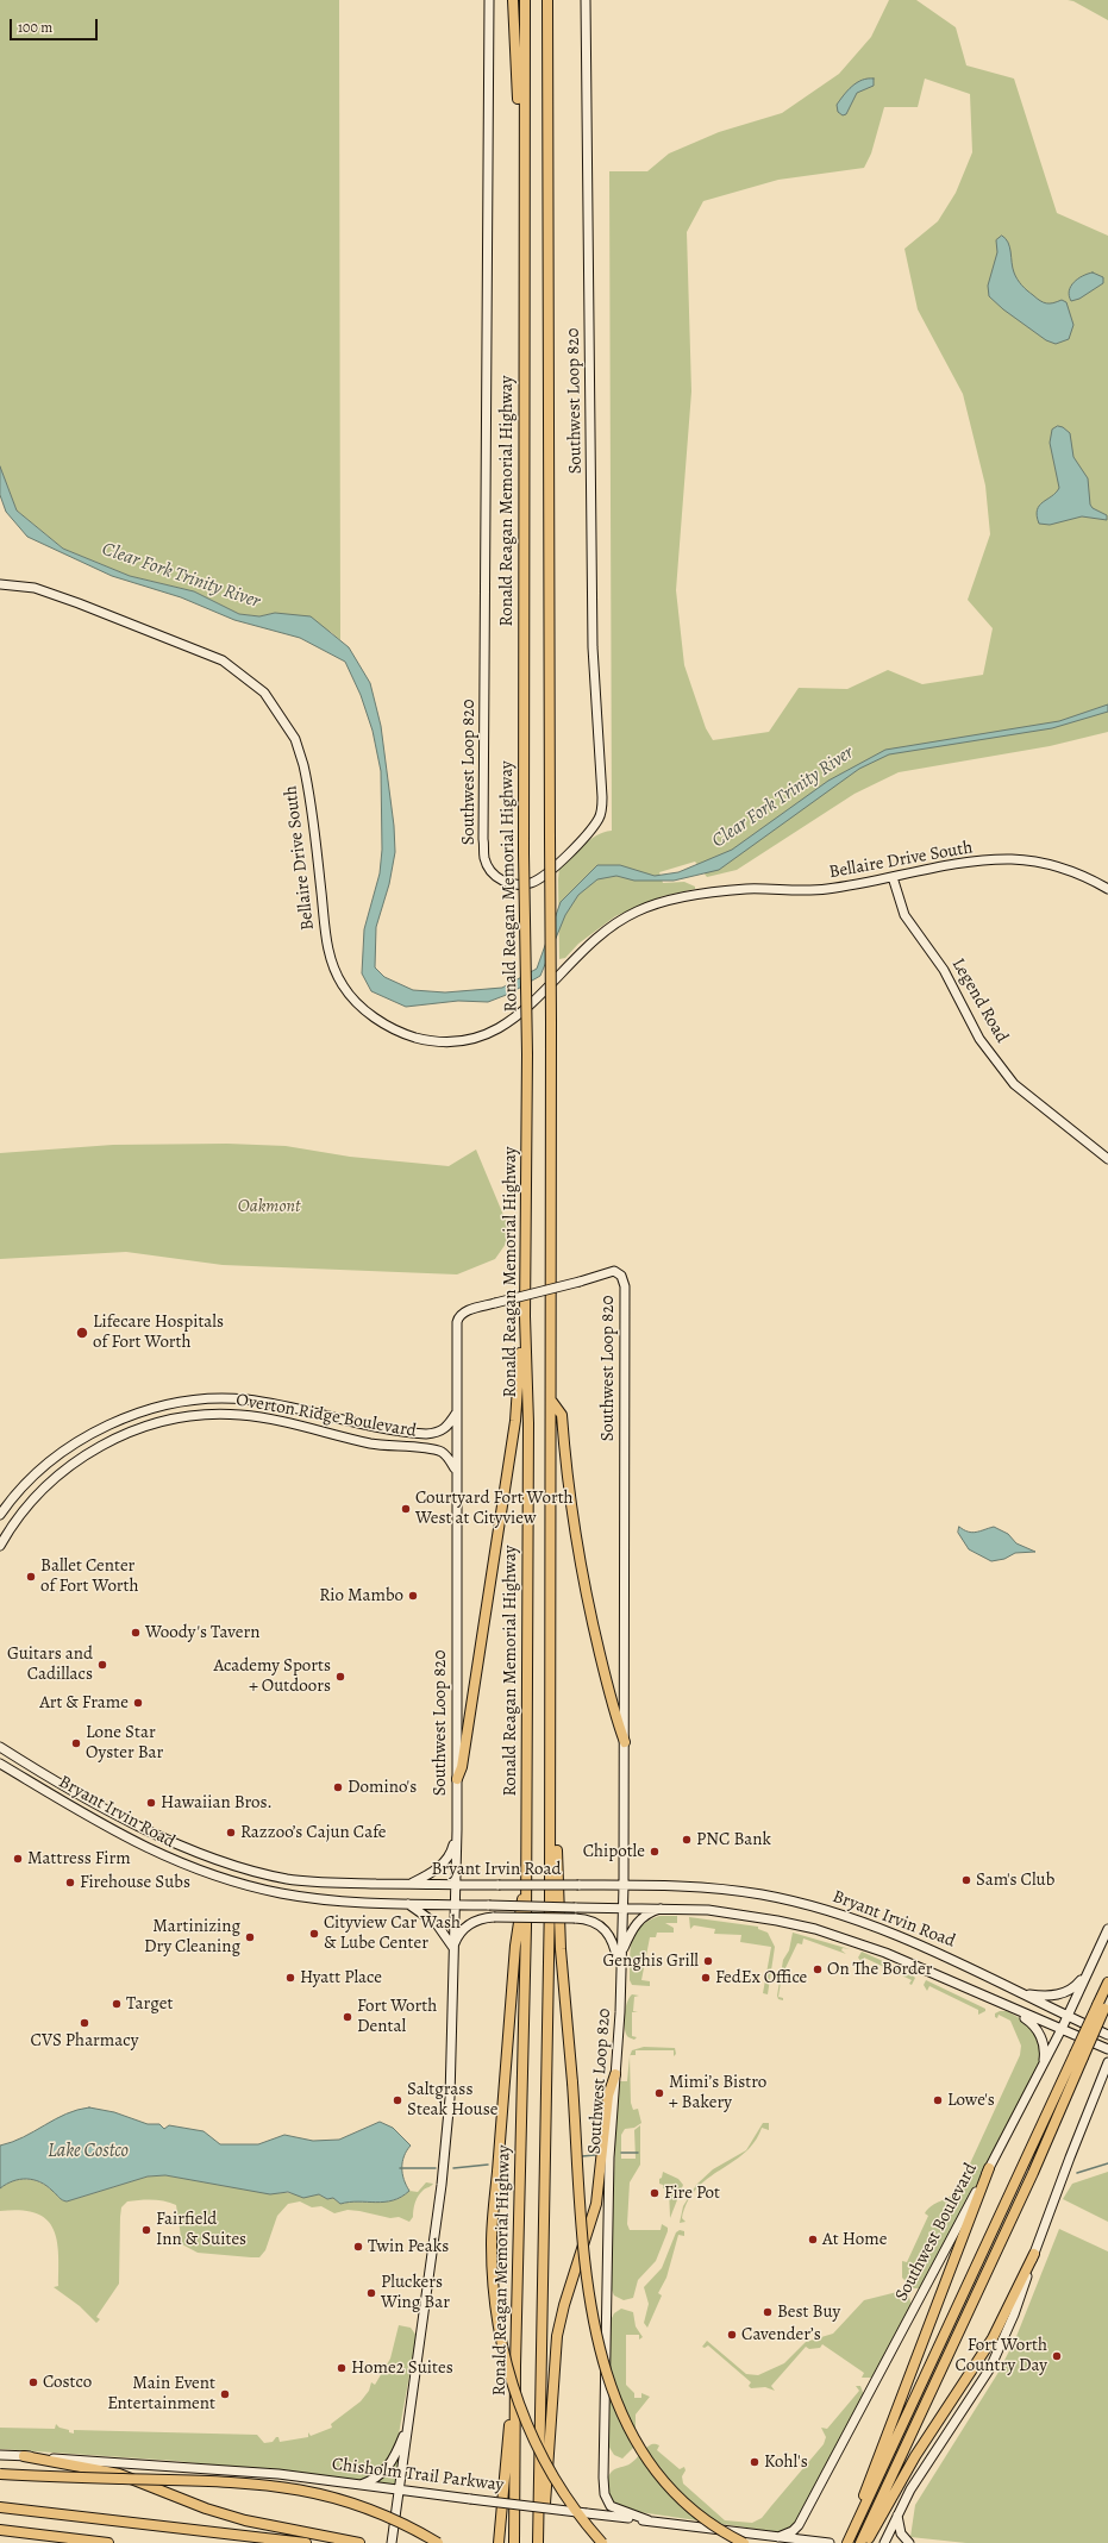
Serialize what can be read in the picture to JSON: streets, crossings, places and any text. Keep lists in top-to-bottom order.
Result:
{
  "streets": {
    "highway": ["Ronald Reagan Memorial Highway"],
    "main road": [
      "Southwest Loop 820",
      "Bellaire Drive South",
      "Legend Road",
      "Overton Ridge Boulevard",
      "Bryant Irvin Road",
      "Southwest Boulevard",
      "Chisholm Trail Parkway"
    ]
  },
  "crossings": [
    ["Southwest Loop 820", "Overton Ridge Boulevard"],
    ["Southwest Loop 820", "Bryant Irvin Road"],
    ["Southwest Loop 820", "Chisholm Trail Parkway"],
    ["Bellaire Drive South", "Legend Road"],
    ["Bryant Irvin Road", "Southwest Boulevard"],
    ["Southwest Boulevard", "Chisholm Trail Parkway"]
  ],
  "water": ["Clear Fork Trinity River", "Lake Costco"],
  "parks": ["Oakmont"],
  "places": [
    "Lifecare Hospitals of Fort Worth",
    "Courtyard Fort Worth West at Cityview",
    "Ballet Center of Fort Worth",
    "Rio Mambo",
    "Woody's Tavern",
    "Guitars and Cadillacs",
    "Academy Sports + Outdoors",
    "Art & Frame",
    "Lone Star Oyster Bar",
    "Domino's",
    "Hawaiian Bros.",
    "Razzoo’s Cajun Cafe",
    "PNC Bank",
    "Chipotle",
    "Mattress Firm",
    "Sam's Club",
    "Firehouse Subs",
    "Cityview Car Wash & Lube Center",
    "Martinizing Dry Cleaning",
    "Genghis Grill",
    "On The Border",
    "Hyatt Place",
    "FedEx Office",
    "Target",
    "Fort Worth Dental",
    "CVS Pharmacy",
    "Mimi’s Bistro + Bakery",
    "Saltgrass Steak House",
    "Lowe's",
    "Fire Pot",
    "Fairfield Inn & Suites",
    "At Home",
    "Twin Peaks",
    "Pluckers Wing Bar",
    "Best Buy",
    "Cavender’s",
    "Fort Worth Country Day",
    "Home2 Suites",
    "Costco",
    "Main Event Entertainment",
    "Kohl's"
  ],
  "scale_bar": "100 m"
}
